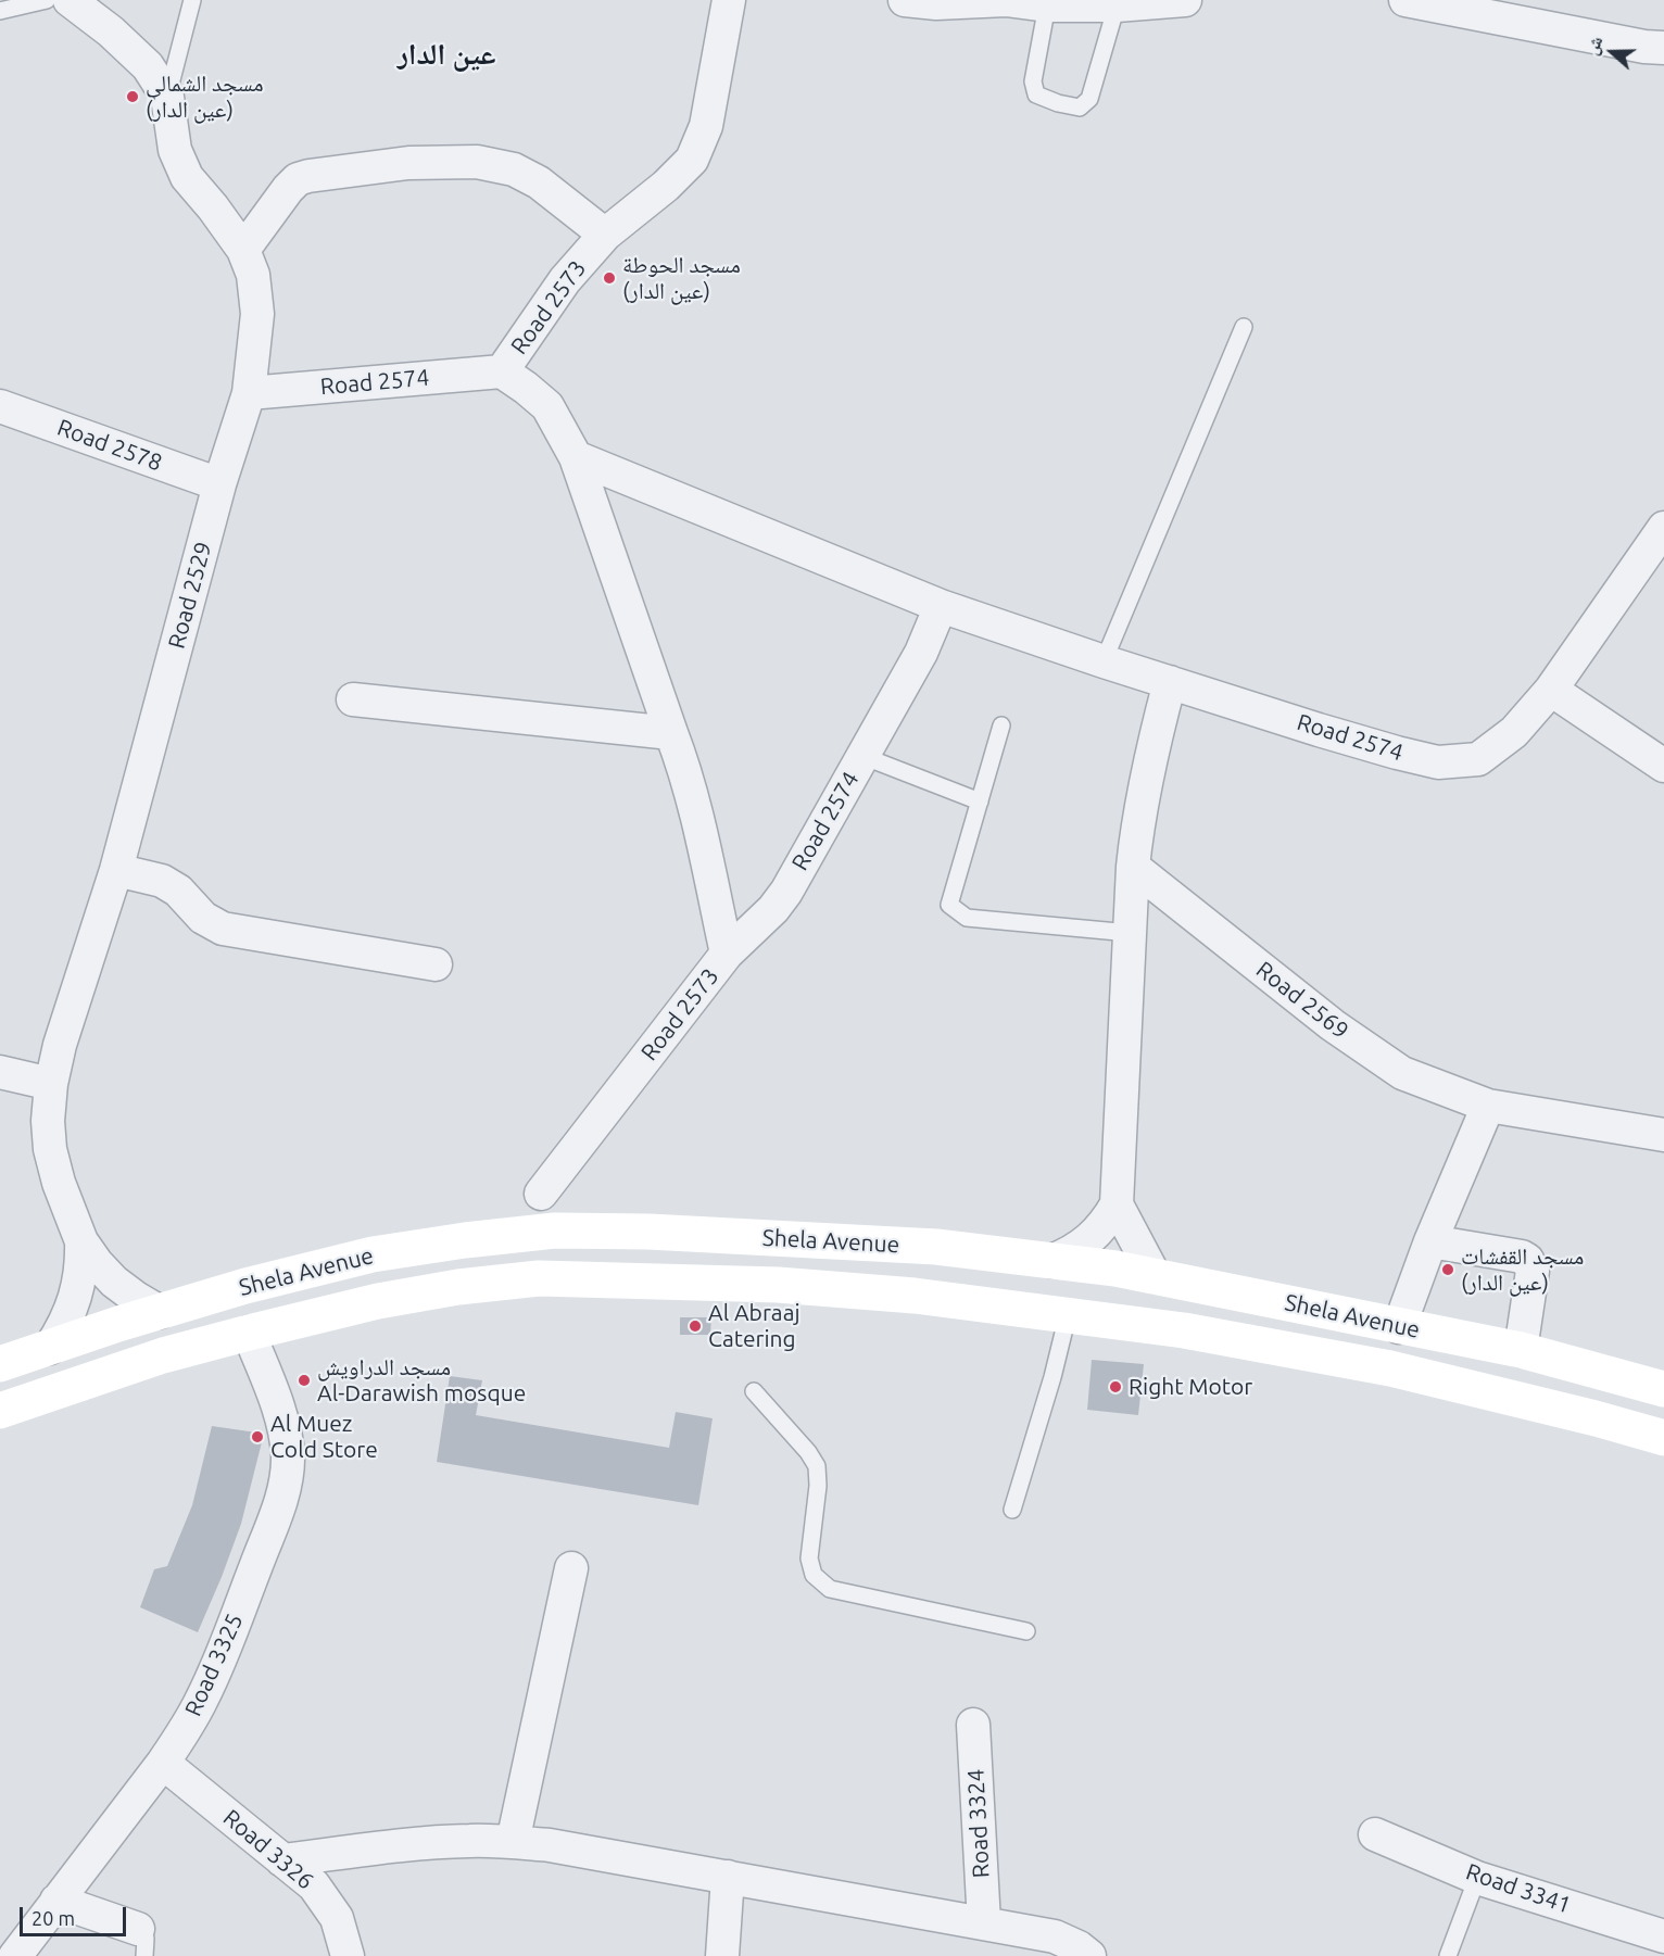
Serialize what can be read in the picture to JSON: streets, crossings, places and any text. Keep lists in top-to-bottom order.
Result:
{
  "streets": {
    "main road": ["Shela Avenue"],
    "street": [
      "Road 2573",
      "Road 2574",
      "Road 2578",
      "Road 2529",
      "Road 2569",
      "Road 3325",
      "Road 3324",
      "Road 3326",
      "Road 3341"
    ]
  },
  "crossings": [
    ["Road 2573", "Road 2574"],
    ["Road 2574", "Road 2529"],
    ["Road 2578", "Road 2529"],
    ["Road 2529", "Shela Avenue"],
    ["Shela Avenue", "Road 3325"],
    ["Road 3325", "Road 3326"]
  ],
  "districts": ["عين الدار"],
  "places": [
    "مسجد الشمالي (عين الدار)",
    "مسجد الحوطة (عين الدار)",
    "مسجد القفشات (عين الدار)",
    "Al Abraaj Catering",
    "مسجد الدراويش Al-Darawish mosque",
    "Right Motor",
    "Al Muez Cold Store"
  ],
  "scale_bar": "20 m",
  "north": "left"
}
